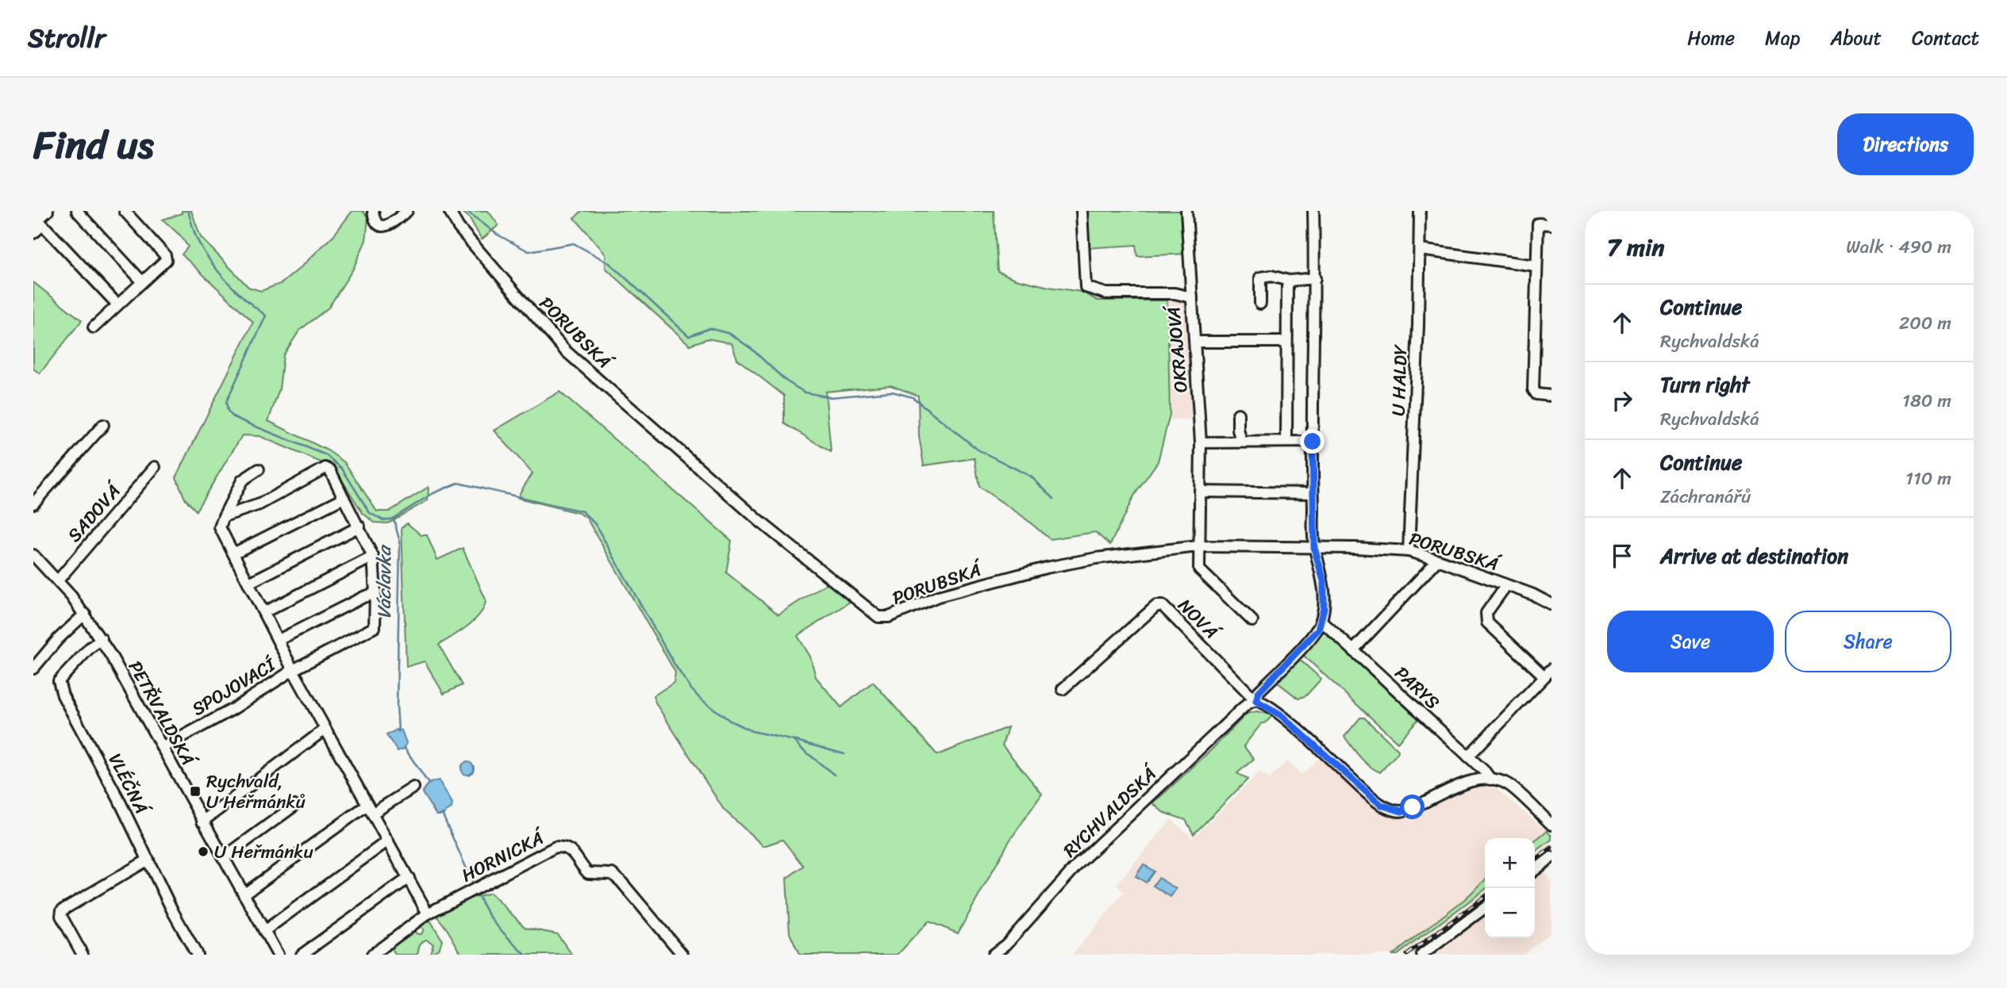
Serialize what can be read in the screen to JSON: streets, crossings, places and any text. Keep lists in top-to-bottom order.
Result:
{
  "streets": {
    "street": [
      "PORUBSKÁ",
      "OKRAJOVÁ",
      "U HALDY",
      "SADOVÁ",
      "NOVÁ",
      "SPOJOVACÍ",
      "PARYS",
      "PETŘVALDSKÁ",
      "VLÉČNÁ",
      "RYCHVALDSKÁ",
      "HORNICKÁ"
    ]
  },
  "crossings": [
    ["PORUBSKÁ", "OKRAJOVÁ"],
    ["PORUBSKÁ", "U HALDY"],
    ["PORUBSKÁ", "NOVÁ"],
    ["PORUBSKÁ", "RYCHVALDSKÁ"],
    ["OKRAJOVÁ", "NOVÁ"],
    ["SADOVÁ", "PETŘVALDSKÁ"],
    ["NOVÁ", "RYCHVALDSKÁ"],
    ["SPOJOVACÍ", "PETŘVALDSKÁ"],
    ["PARYS", "RYCHVALDSKÁ"],
    ["PETŘVALDSKÁ", "VLÉČNÁ"]
  ],
  "water": ["Václavka"],
  "places": {
    "transit": ["Rychvald, U Heřmánků"],
    "other": ["U Heřmánku"]
  },
  "page": {
    "header": "Strollr",
    "nav": [
      "Home",
      "Map",
      "About",
      "Contact"
    ],
    "title": "Find us",
    "buttons": [
      "Directions",
      ["Save", "Share"]
    ],
    "heading": ["7 min", "Walk · 490 m"],
    "list": [
      ["Continue", "Rychvaldská", "200 m"],
      ["Turn right", "Rychvaldská", "180 m"],
      ["Continue", "Záchranářů", "110 m"],
      "Arrive at destination"
    ],
    "map_buttons": ["+", "−"]
  }
}
